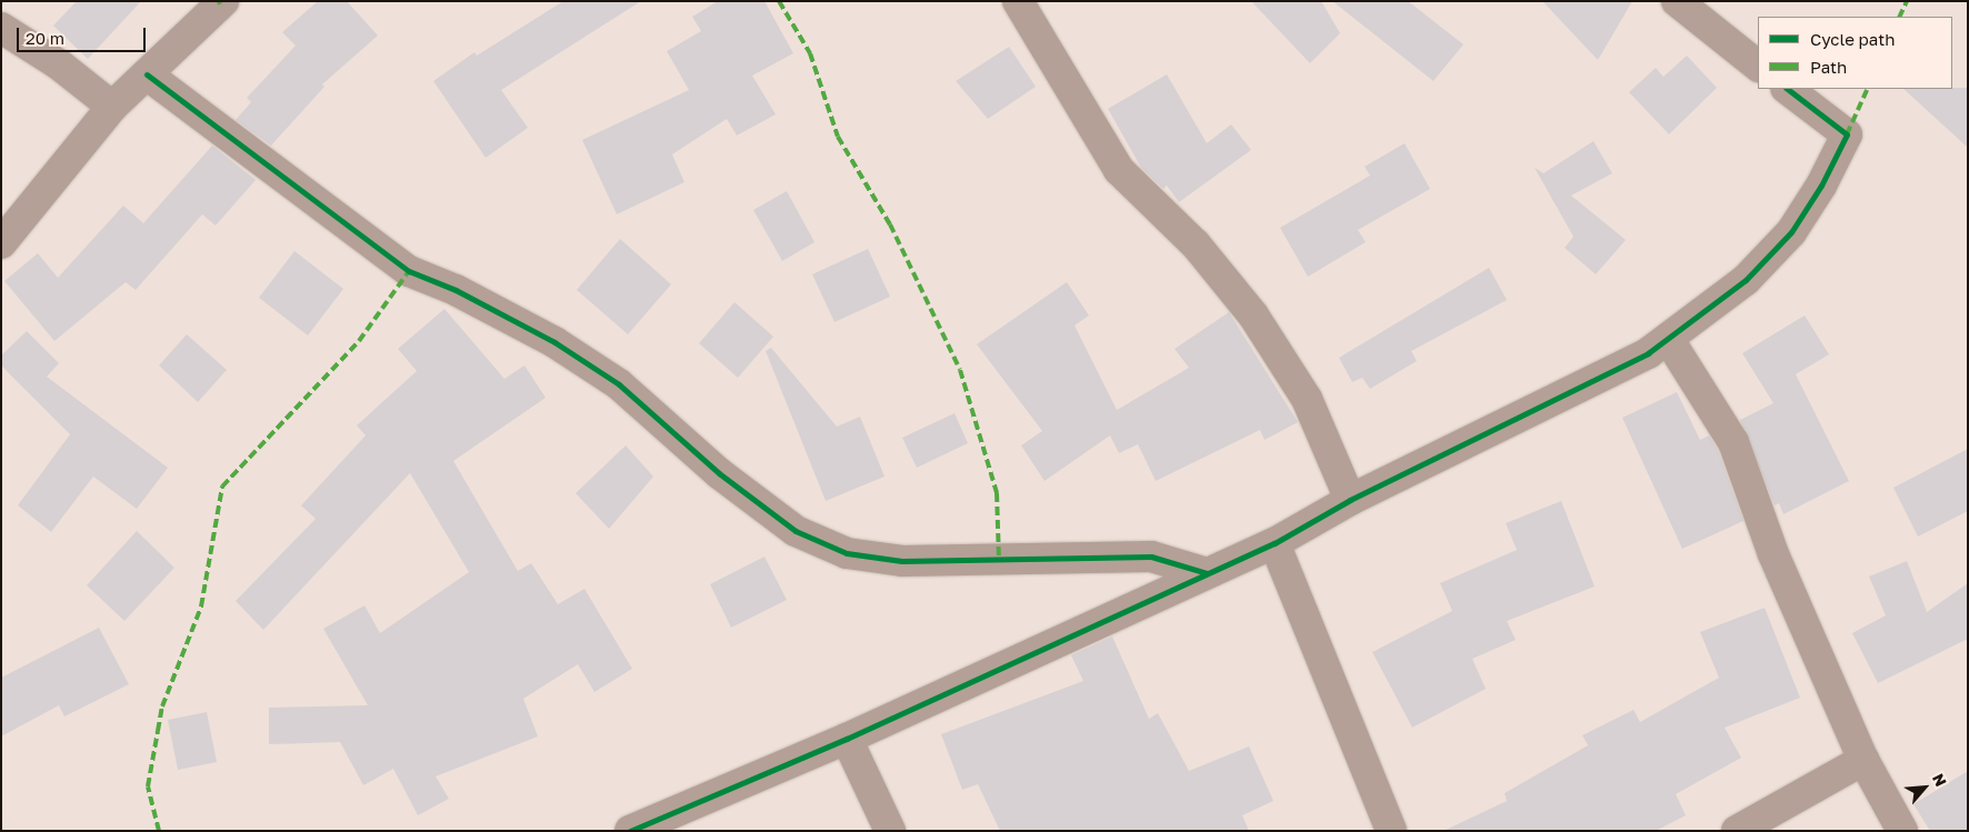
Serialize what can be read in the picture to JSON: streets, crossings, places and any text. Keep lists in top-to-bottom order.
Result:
{
  "legend": ["Cycle path", "Path"],
  "scale_bar": "20 m",
  "north": "top right"
}
